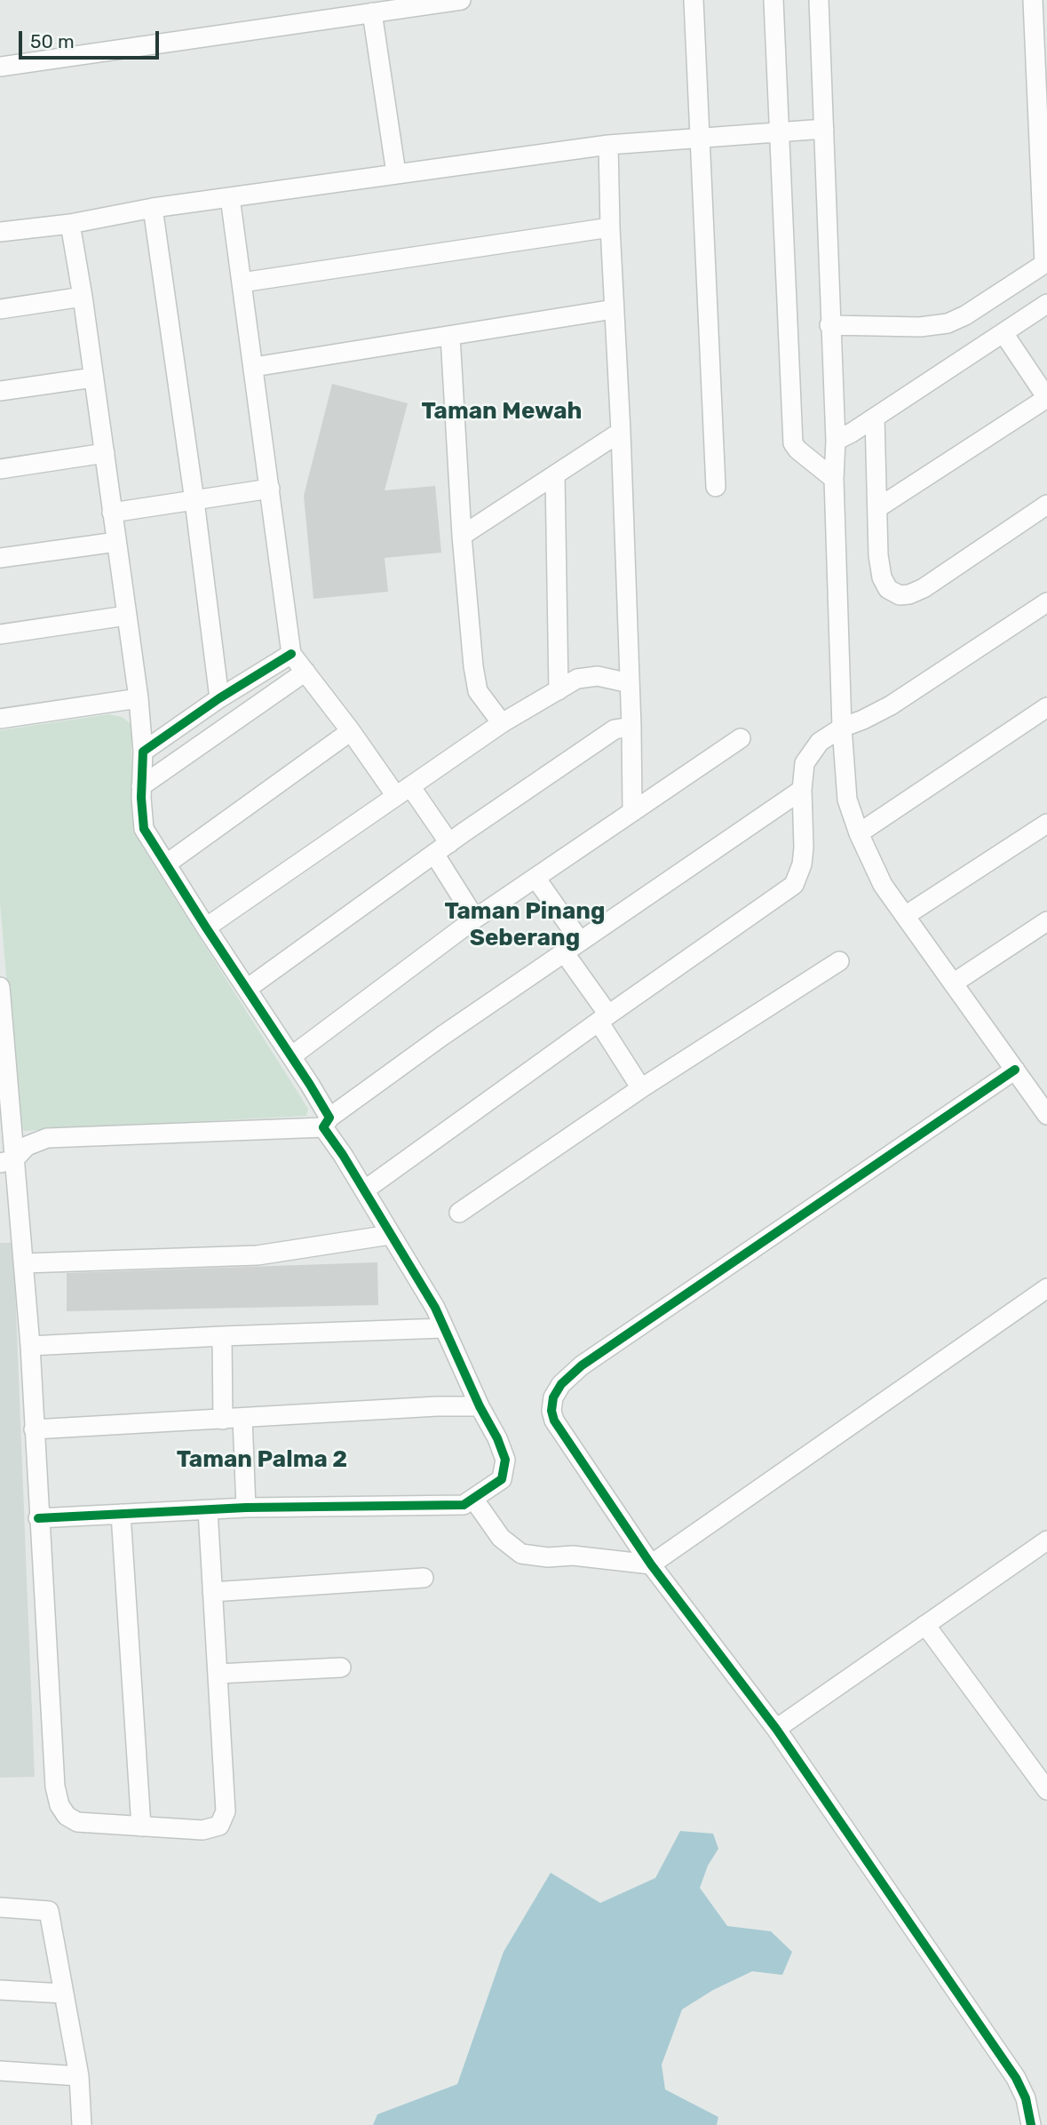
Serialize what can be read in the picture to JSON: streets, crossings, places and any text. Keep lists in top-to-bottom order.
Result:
{
  "districts": ["Taman Mewah", "Taman Pinang Seberang", "Taman Palma 2"],
  "scale_bar": "50 m"
}
